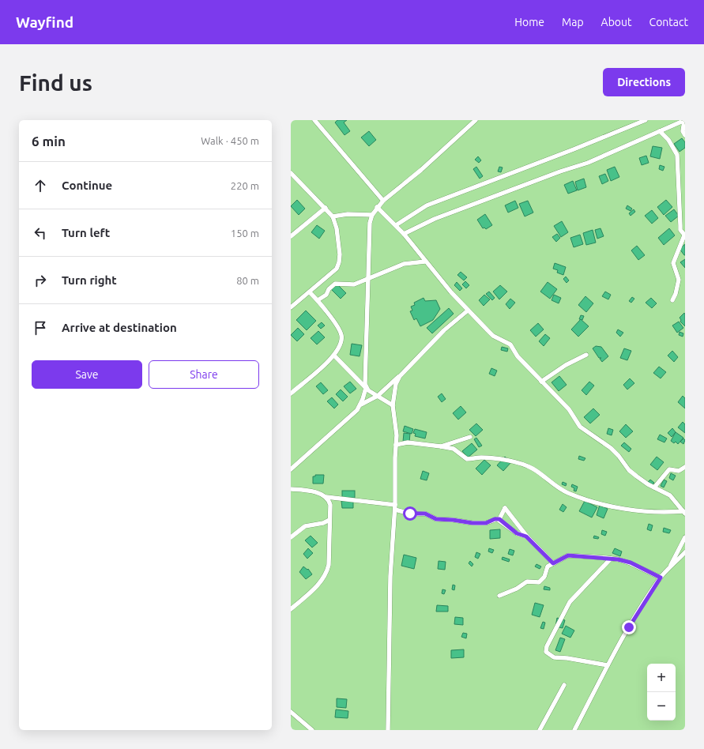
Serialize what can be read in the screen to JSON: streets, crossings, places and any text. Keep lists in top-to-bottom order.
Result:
{
  "page": {
    "header": "Wayfind",
    "nav": [
      "Home",
      "Map",
      "About",
      "Contact"
    ],
    "buttons": [
      "Directions",
      ["Save", "Share"]
    ],
    "title": "Find us",
    "heading": ["6 min", "Walk · 450 m"],
    "list": [
      ["Continue", "220 m"],
      ["Turn left", "150 m"],
      ["Turn right", "80 m"],
      "Arrive at destination"
    ],
    "map_buttons": ["+", "−"]
  }
}
